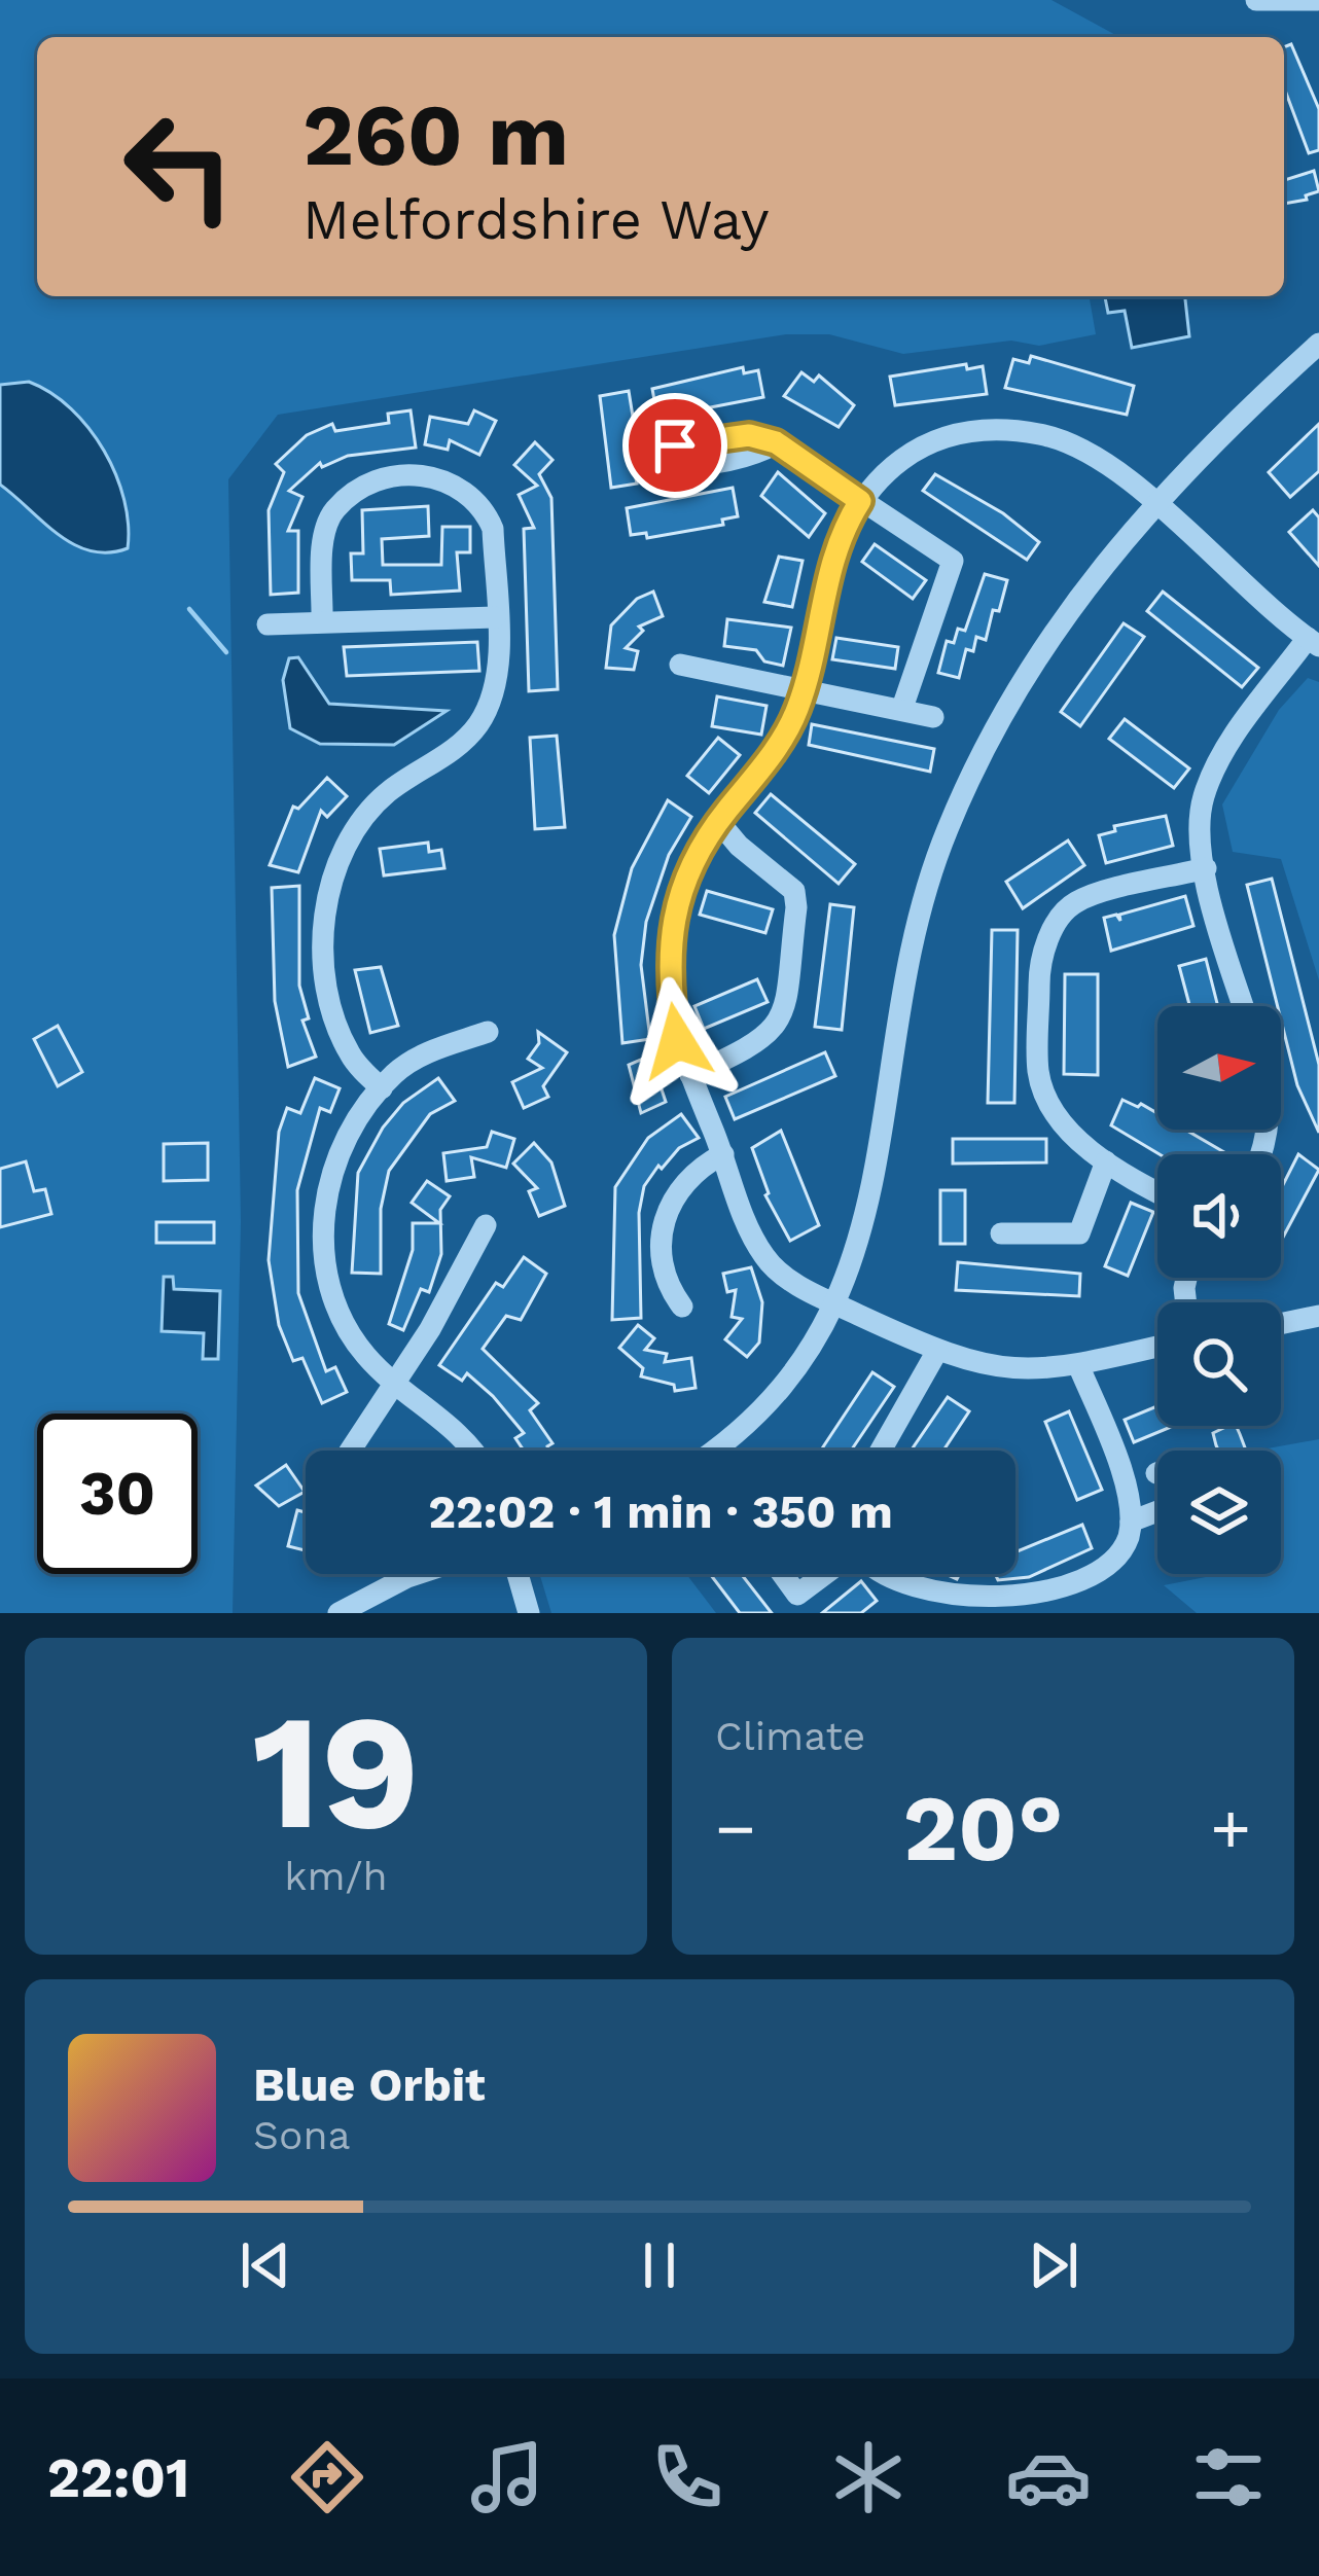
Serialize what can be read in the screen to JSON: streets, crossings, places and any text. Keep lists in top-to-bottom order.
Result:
{
  "north": "right",
  "page": {
    "turn": ["260 m", "Melfordshire Way"],
    "limit": "30",
    "trip": "22:02 · 1 min · 350 m",
    "tile": [
      ["19", "km/h"],
      "Climate"
    ],
    "heat": ["−", "20°", "+"],
    "song": ["Blue Orbit", "Sona"],
    "tabs": "22:01"
  }
}
